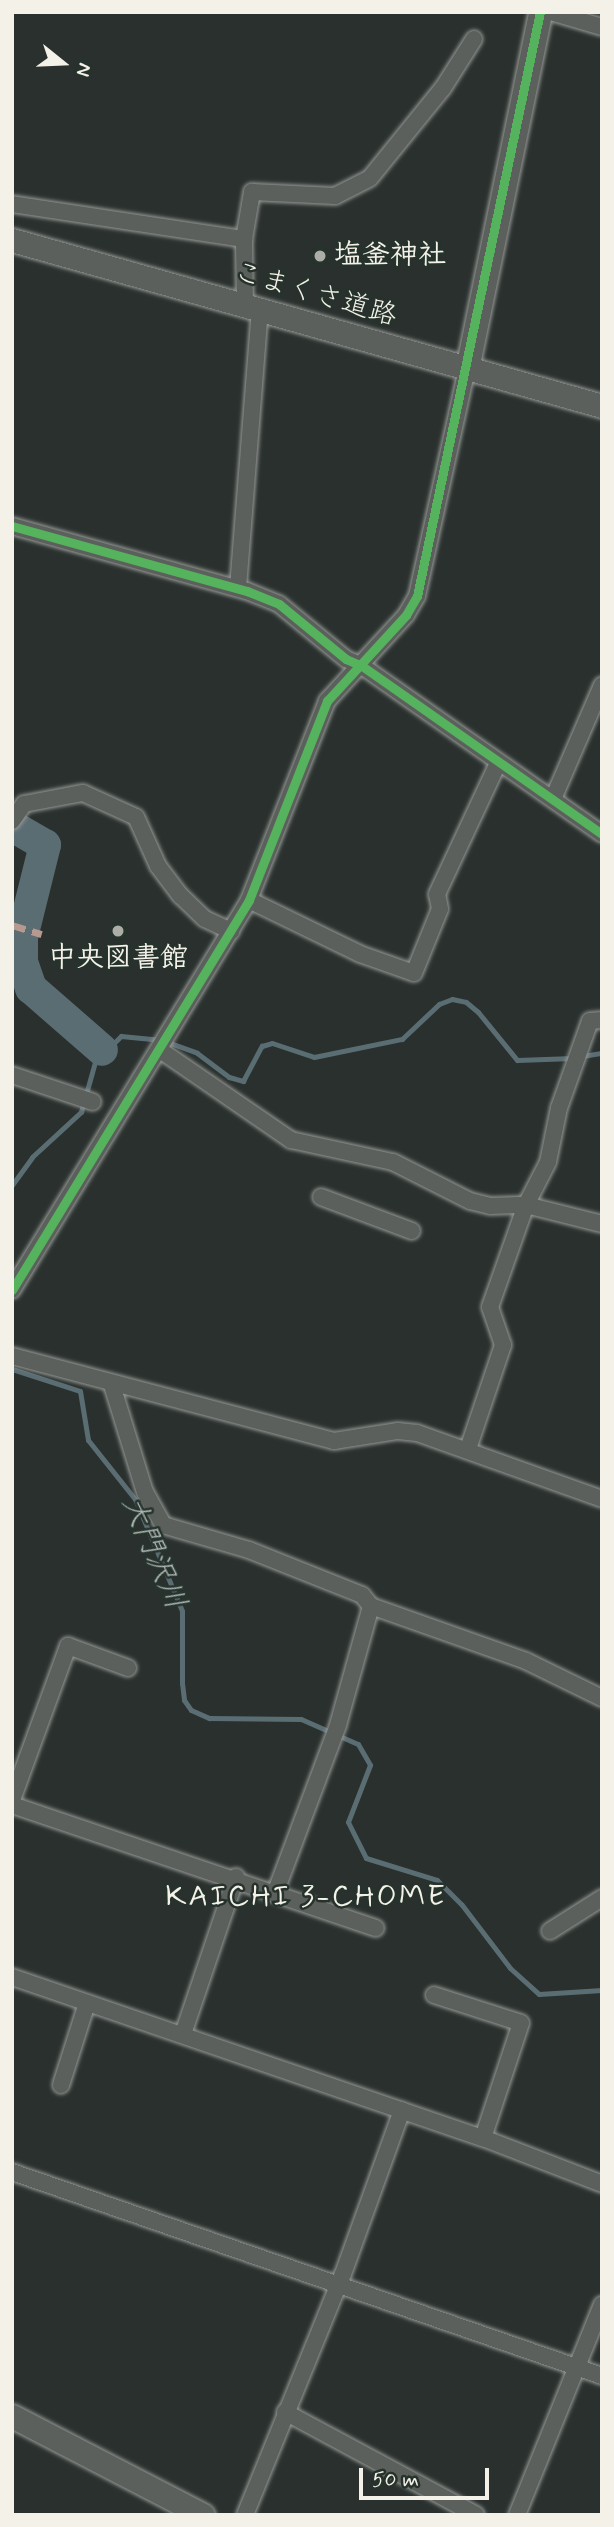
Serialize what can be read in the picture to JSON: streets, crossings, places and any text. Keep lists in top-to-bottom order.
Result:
{
  "streets": {
    "street": ["こまくさ道路"]
  },
  "districts": ["KAICHI 3-CHOME"],
  "water": ["大門沢川"],
  "places": ["塩釜神社", "中央図書館"],
  "scale_bar": "50 m",
  "north": "right"
}
